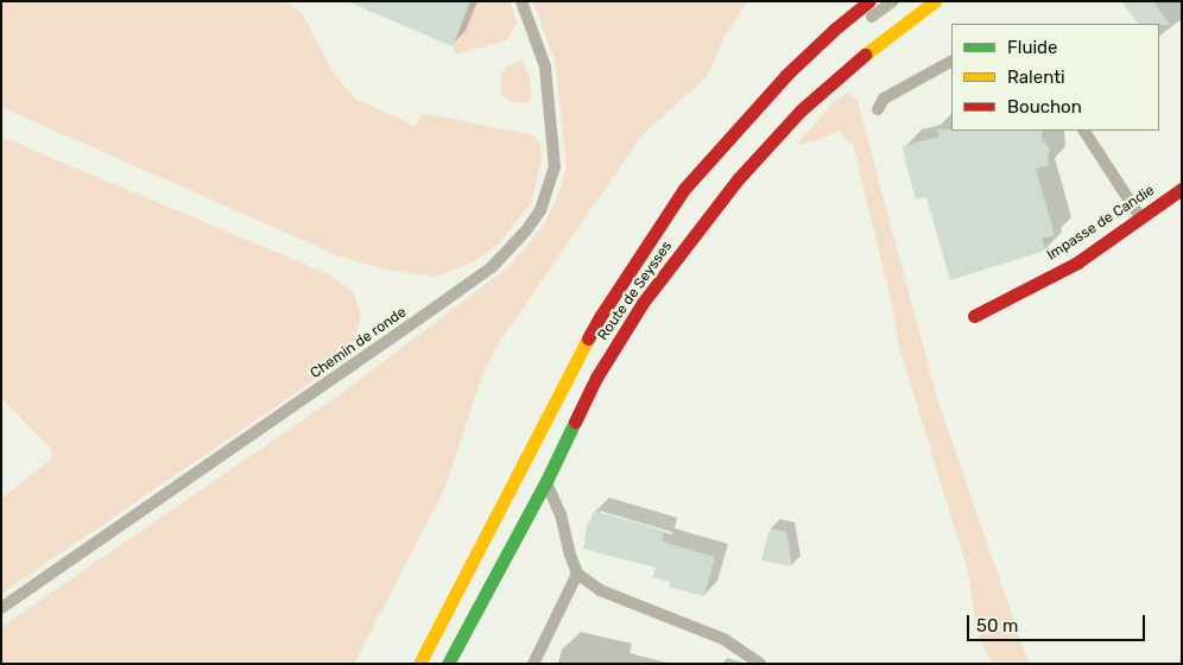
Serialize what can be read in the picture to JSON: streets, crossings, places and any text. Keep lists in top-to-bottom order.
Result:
{
  "streets": {
    "main road": ["Impasse de Candie", "Route de Seysses"],
    "lane": ["Chemin de ronde"]
  },
  "legend": ["Fluide", "Ralenti", "Bouchon"],
  "scale_bar": "50 m"
}
